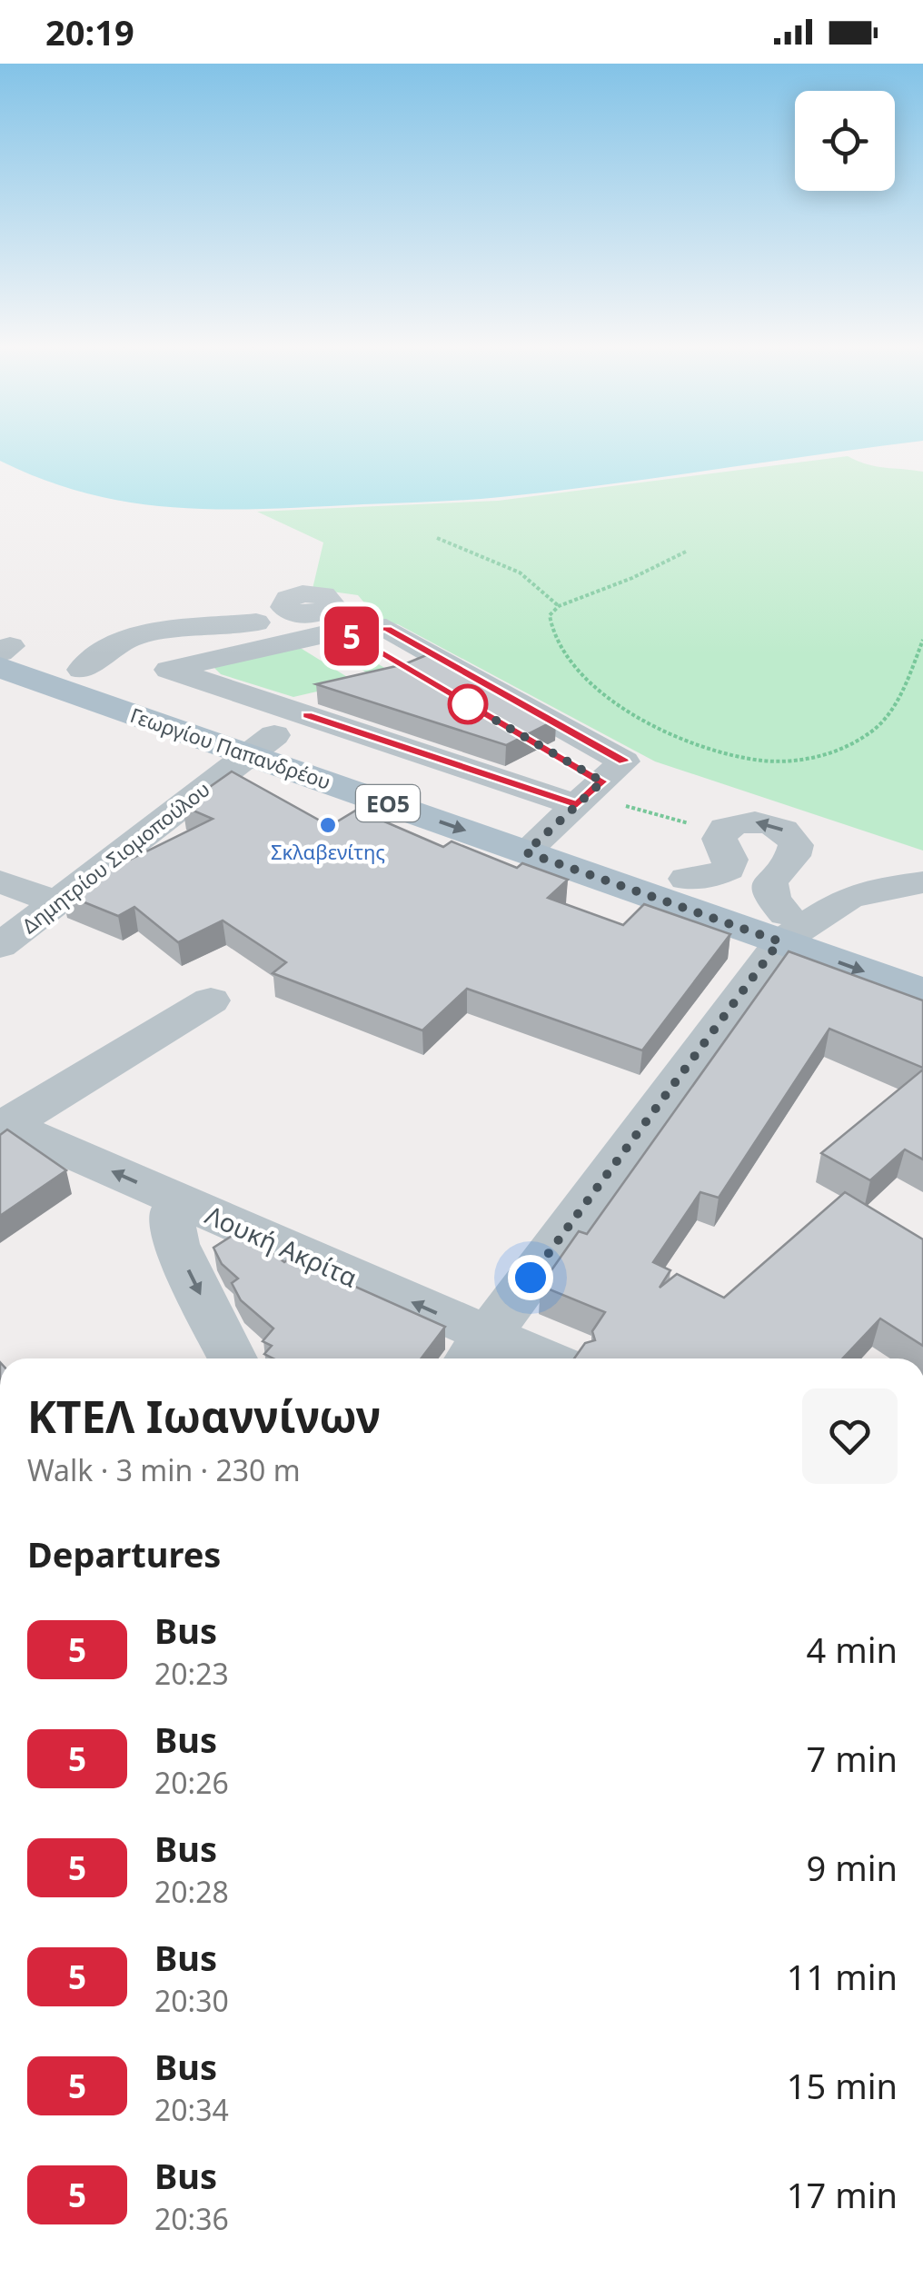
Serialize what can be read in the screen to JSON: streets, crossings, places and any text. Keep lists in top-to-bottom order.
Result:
{
  "streets": {
    "main road": ["Γεωργίου Παπανδρέου", "ΕΟ5"],
    "street": ["Δημητρίου Σιομοπούλου", "Λουκή Ακρίτα"]
  },
  "crossings": [
    ["Γεωργίου Παπανδρέου", "Δημητρίου Σιομοπούλου"]
  ],
  "one_way": ["Λουκή Ακρίτα"],
  "places": ["Σκλαβενίτης"],
  "lines": ["bus line 5"],
  "page": {
    "status": "20:19",
    "on_map": "5",
    "heading": [
      ["ΚΤΕΛ Ιωαννίνων", "Walk · 3 min · 230 m"],
      "Departures"
    ],
    "list": [
      {
        "mark": "5",
        "name": "Bus",
        "note": "20:23",
        "value": "4 min"
      },
      {
        "mark": "5",
        "name": "Bus",
        "note": "20:26",
        "value": "7 min"
      },
      {
        "mark": "5",
        "name": "Bus",
        "note": "20:28",
        "value": "9 min"
      },
      {
        "mark": "5",
        "name": "Bus",
        "note": "20:30",
        "value": "11 min"
      },
      {
        "mark": "5",
        "name": "Bus",
        "note": "20:34",
        "value": "15 min"
      },
      {
        "mark": "5",
        "name": "Bus",
        "note": "20:36",
        "value": "17 min"
      }
    ]
  }
}
